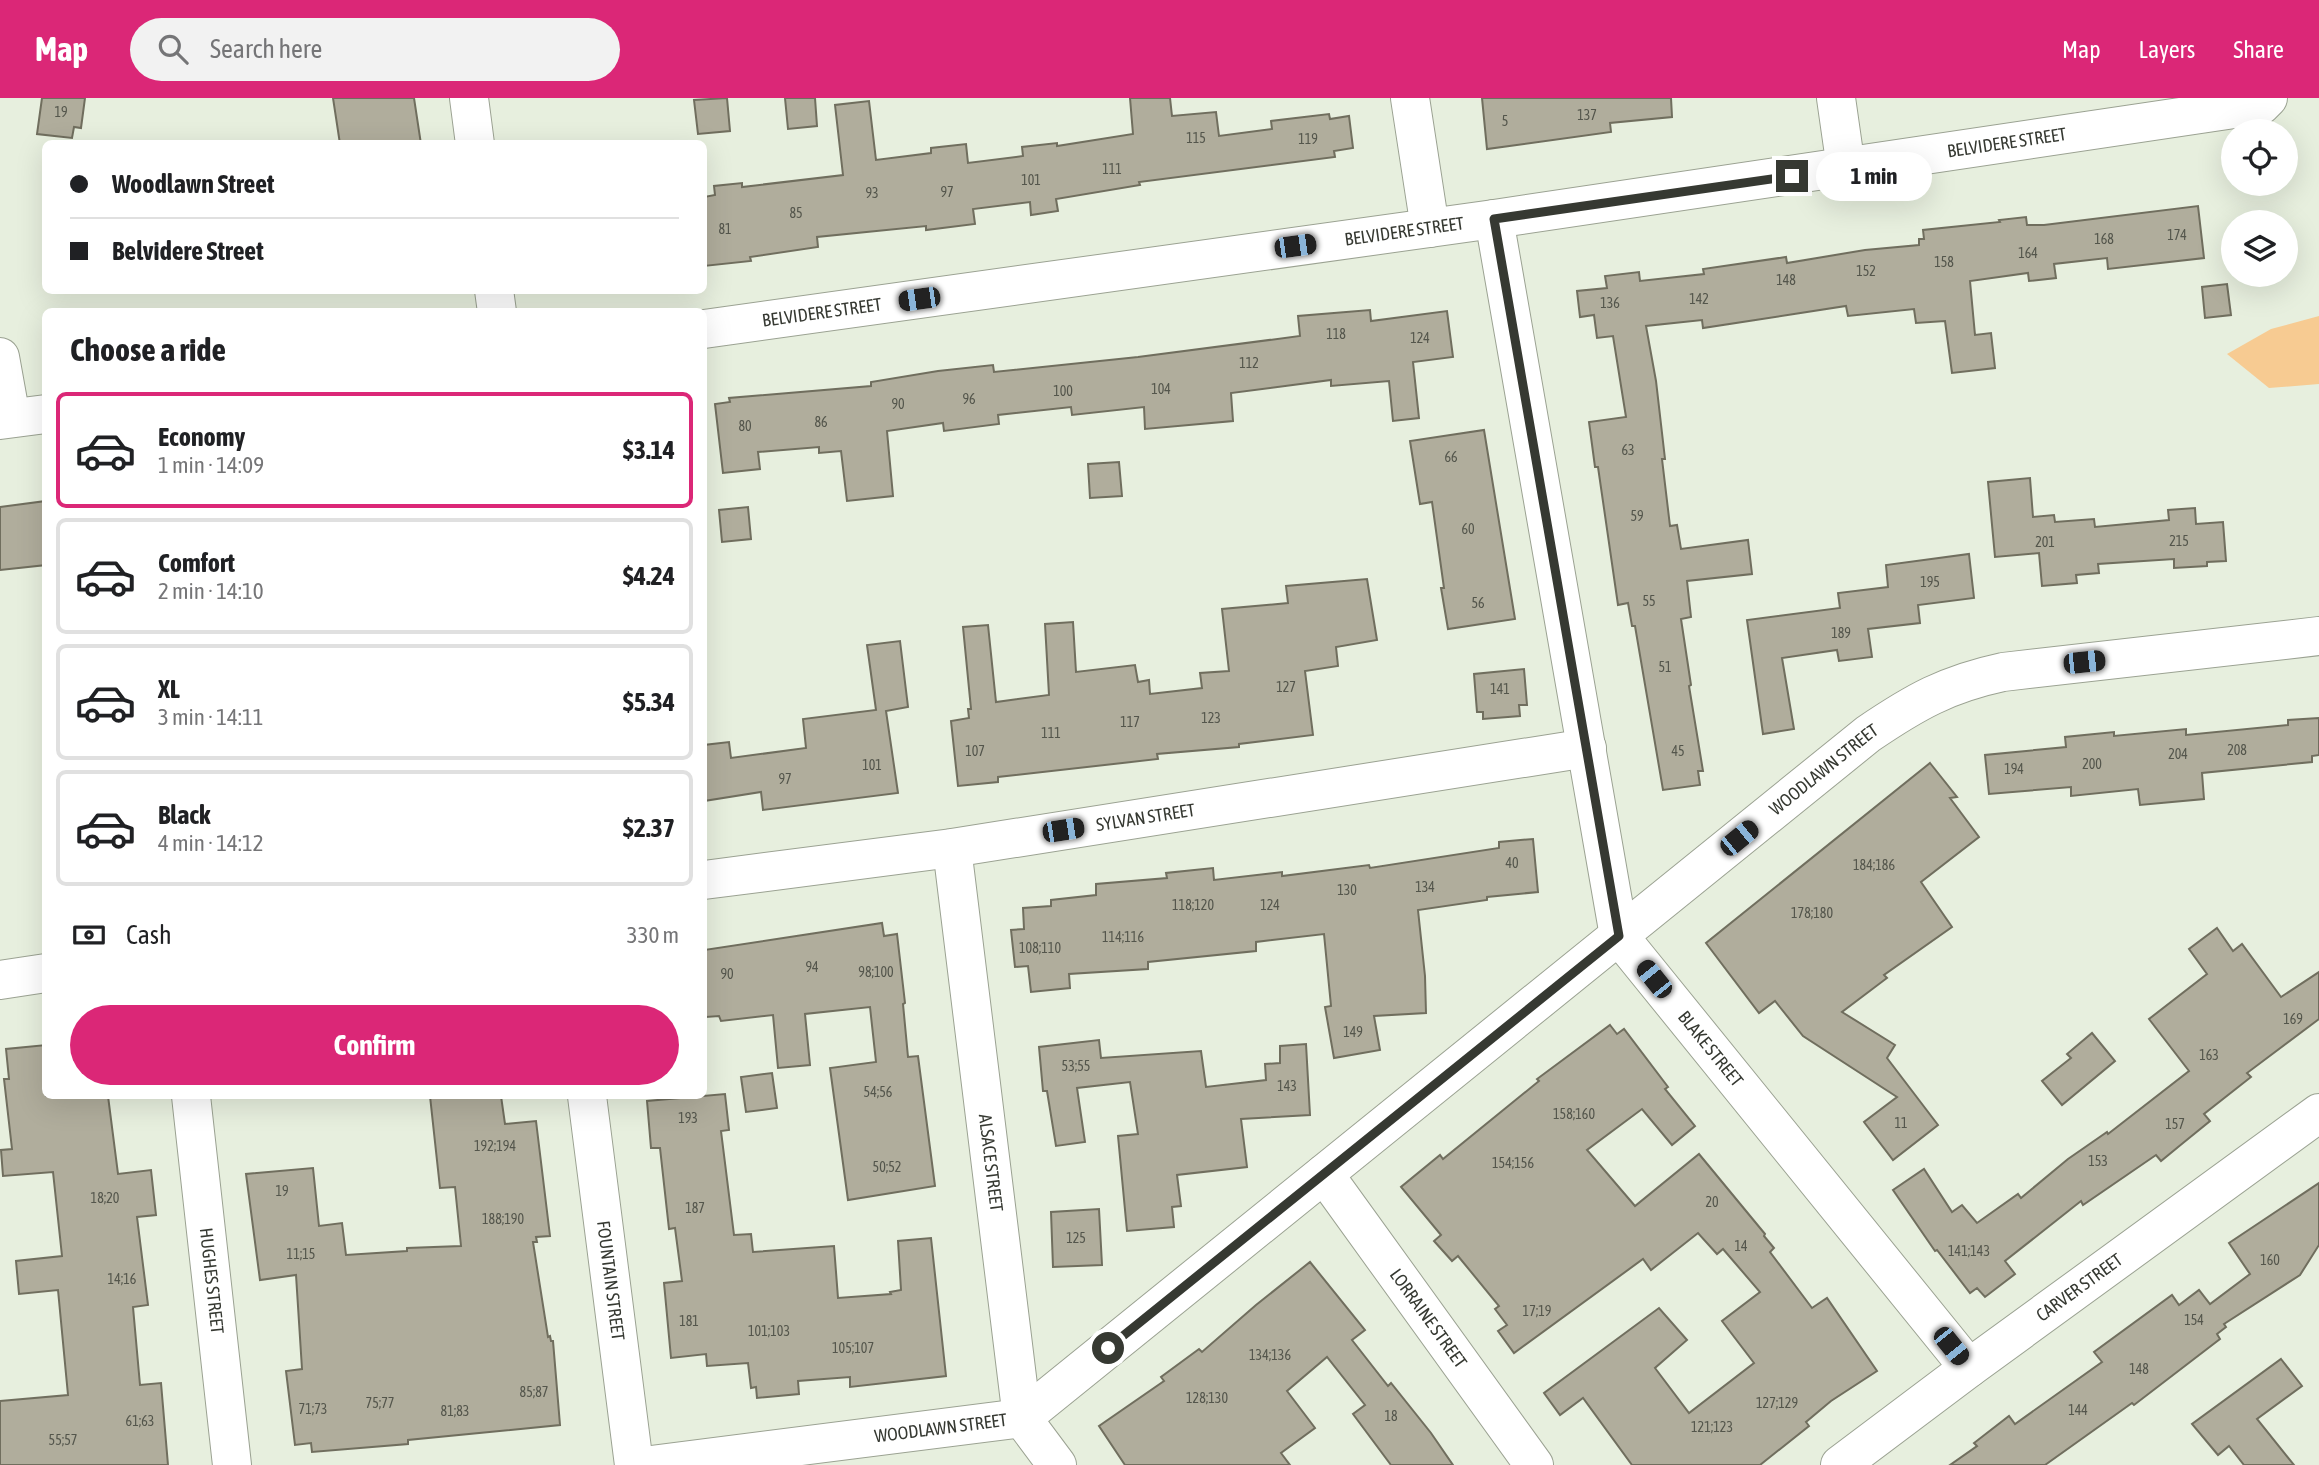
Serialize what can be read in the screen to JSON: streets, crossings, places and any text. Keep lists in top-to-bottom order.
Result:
{
  "streets": {
    "street": [
      "BELVIDERE STREET",
      "WOODLAWN STREET",
      "SYLVAN STREET",
      "BLAKE STREET",
      "ALSACE STREET",
      "HUGHES STREET",
      "FOUNTAIN STREET",
      "CARVER STREET",
      "LORRAINE STREET"
    ]
  },
  "crossings": [
    ["BELVIDERE STREET", "BLAKE STREET"],
    ["WOODLAWN STREET", "BLAKE STREET"],
    ["WOODLAWN STREET", "ALSACE STREET"],
    ["WOODLAWN STREET", "LORRAINE STREET"],
    ["SYLVAN STREET", "BLAKE STREET"],
    ["SYLVAN STREET", "ALSACE STREET"],
    ["BLAKE STREET", "CARVER STREET"]
  ],
  "house_numbers": [
    "19",
    "137",
    "5",
    "115",
    "119",
    "111",
    "101",
    "97",
    "93",
    "85",
    "81",
    "174",
    "168",
    "164",
    "158",
    "152",
    "148",
    "142",
    "136",
    "118",
    "124",
    "112",
    "104",
    "100",
    "96",
    "90",
    "86",
    "80",
    "63",
    "66",
    "59",
    "60",
    "215",
    "201",
    "195",
    "55",
    "56",
    "189",
    "51",
    "127",
    "141",
    "123",
    "117",
    "111",
    "208",
    "107",
    "45",
    "204",
    "200",
    "101",
    "194",
    "97",
    "40",
    "184;186",
    "134",
    "130",
    "118;120",
    "124",
    "178;180",
    "114;116",
    "108;110",
    "94",
    "98;100",
    "90",
    "169",
    "149",
    "163",
    "53;55",
    "143",
    "54;56",
    "158;160",
    "193",
    "11",
    "157",
    "192;194",
    "153",
    "154;156",
    "50;52",
    "19",
    "18;20",
    "20",
    "187",
    "188;190",
    "125",
    "14",
    "141;143",
    "11;15",
    "160",
    "14;16",
    "17;19",
    "154",
    "181",
    "101;103",
    "105;107",
    "134;136",
    "148",
    "85;87",
    "128;130",
    "75;77",
    "127;129",
    "71;73",
    "144",
    "81;83",
    "18",
    "61;63",
    "121;123",
    "55;57"
  ],
  "page": {
    "header": "Map",
    "search": "Search here",
    "nav": ["Map", "Layers", "Share"],
    "banner": ["Woodlawn Street", "Belvidere Street"],
    "bubble": "1 min",
    "heading": "Choose a ride",
    "list": [
      {
        "name": "Economy",
        "note": "1 min · 14:09",
        "value": "$3.14"
      },
      {
        "name": "Comfort",
        "note": "2 min · 14:10",
        "value": "$4.24"
      },
      {
        "name": "XL",
        "note": "3 min · 14:11",
        "value": "$5.34"
      },
      {
        "name": "Black",
        "note": "4 min · 14:12",
        "value": "$2.37"
      }
    ],
    "pay": ["Cash", "330 m"],
    "buttons": "Confirm"
  }
}
